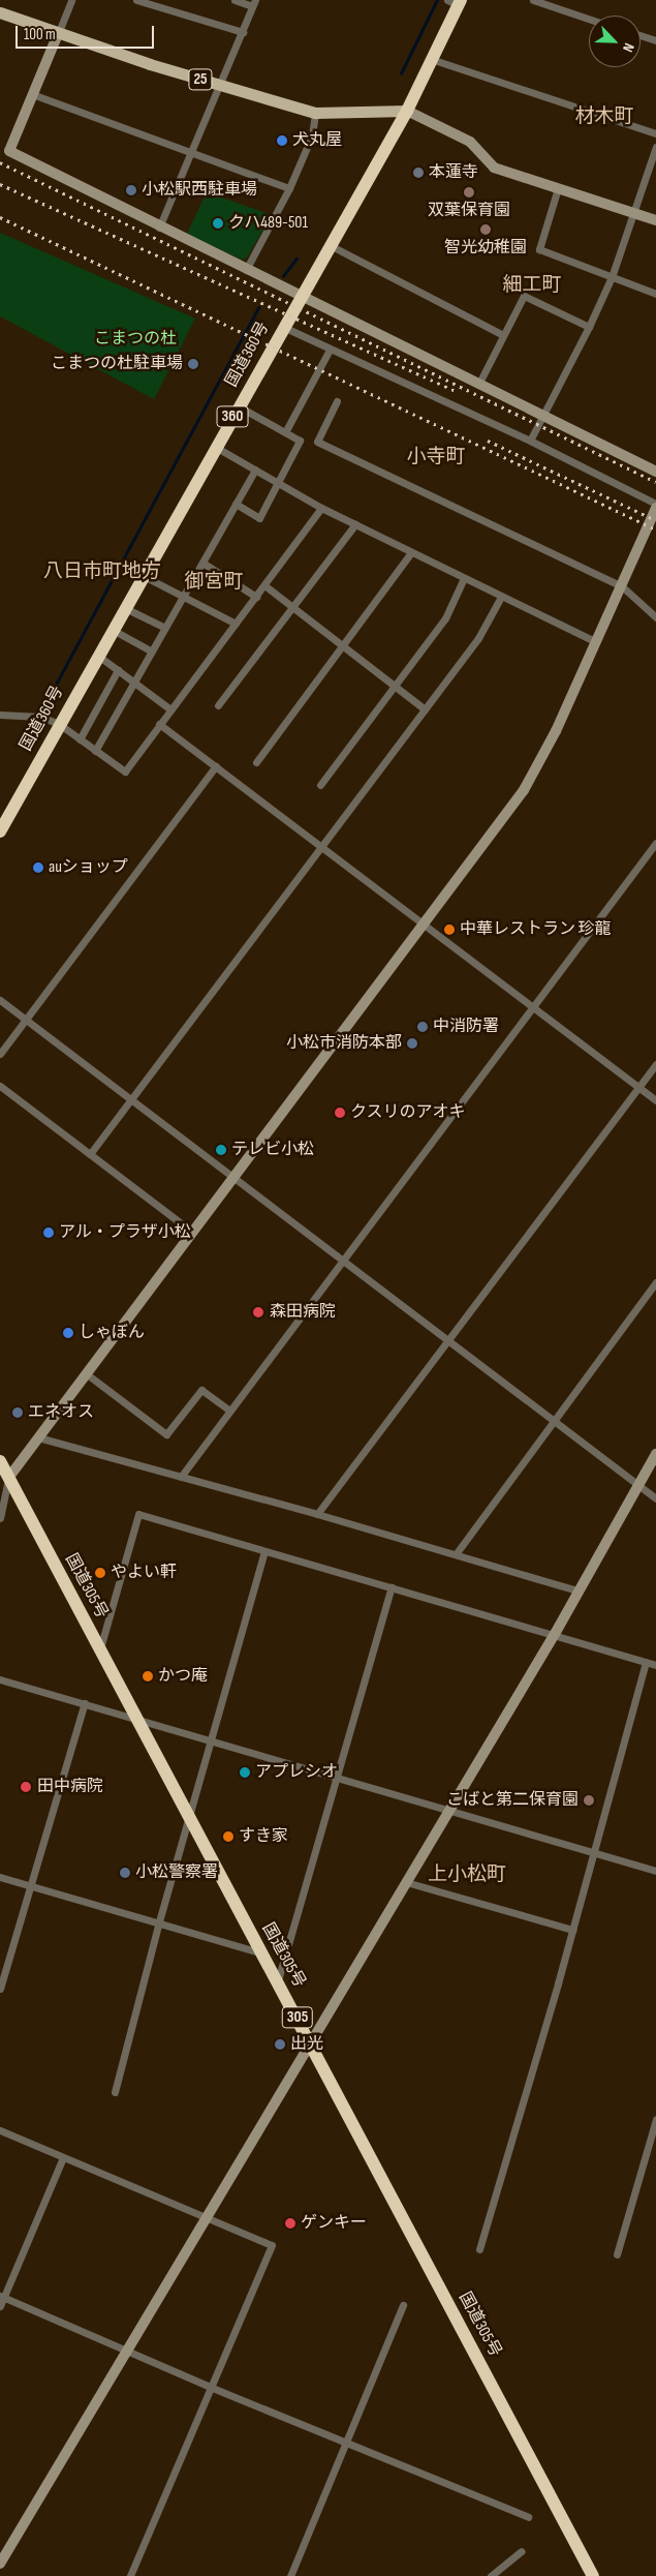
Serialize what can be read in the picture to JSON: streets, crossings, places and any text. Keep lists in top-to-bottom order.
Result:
{
  "streets": {
    "highway": [
      "国道360号",
      "360",
      "国道305号",
      "305"
    ],
    "main road": ["25"]
  },
  "crossings": [
    ["25", "国道360号"]
  ],
  "districts": [
    "材木町",
    "細工町",
    "小寺町",
    "八日市町地方",
    "御宮町",
    "上小松町"
  ],
  "parks": ["こまつの杜"],
  "places": [
    "犬丸屋",
    "本蓮寺",
    "小松駅西駐車場",
    "双葉保育園",
    "クハ489-501",
    "智光幼稚園",
    "こまつの杜駐車場",
    "auショップ",
    "中華レストラン 珍龍",
    "中消防署",
    "小松市消防本部",
    "クスリのアオキ",
    "テレビ小松",
    "アル・プラザ小松",
    "森田病院",
    "しゃぼん",
    "エネオス",
    "やよい軒",
    "かつ庵",
    "アプレシオ",
    "田中病院",
    "こばと第二保育園",
    "すき家",
    "小松警察署",
    "出光",
    "ゲンキー"
  ],
  "scale_bar": "100 m",
  "north": "bottom right"
}
